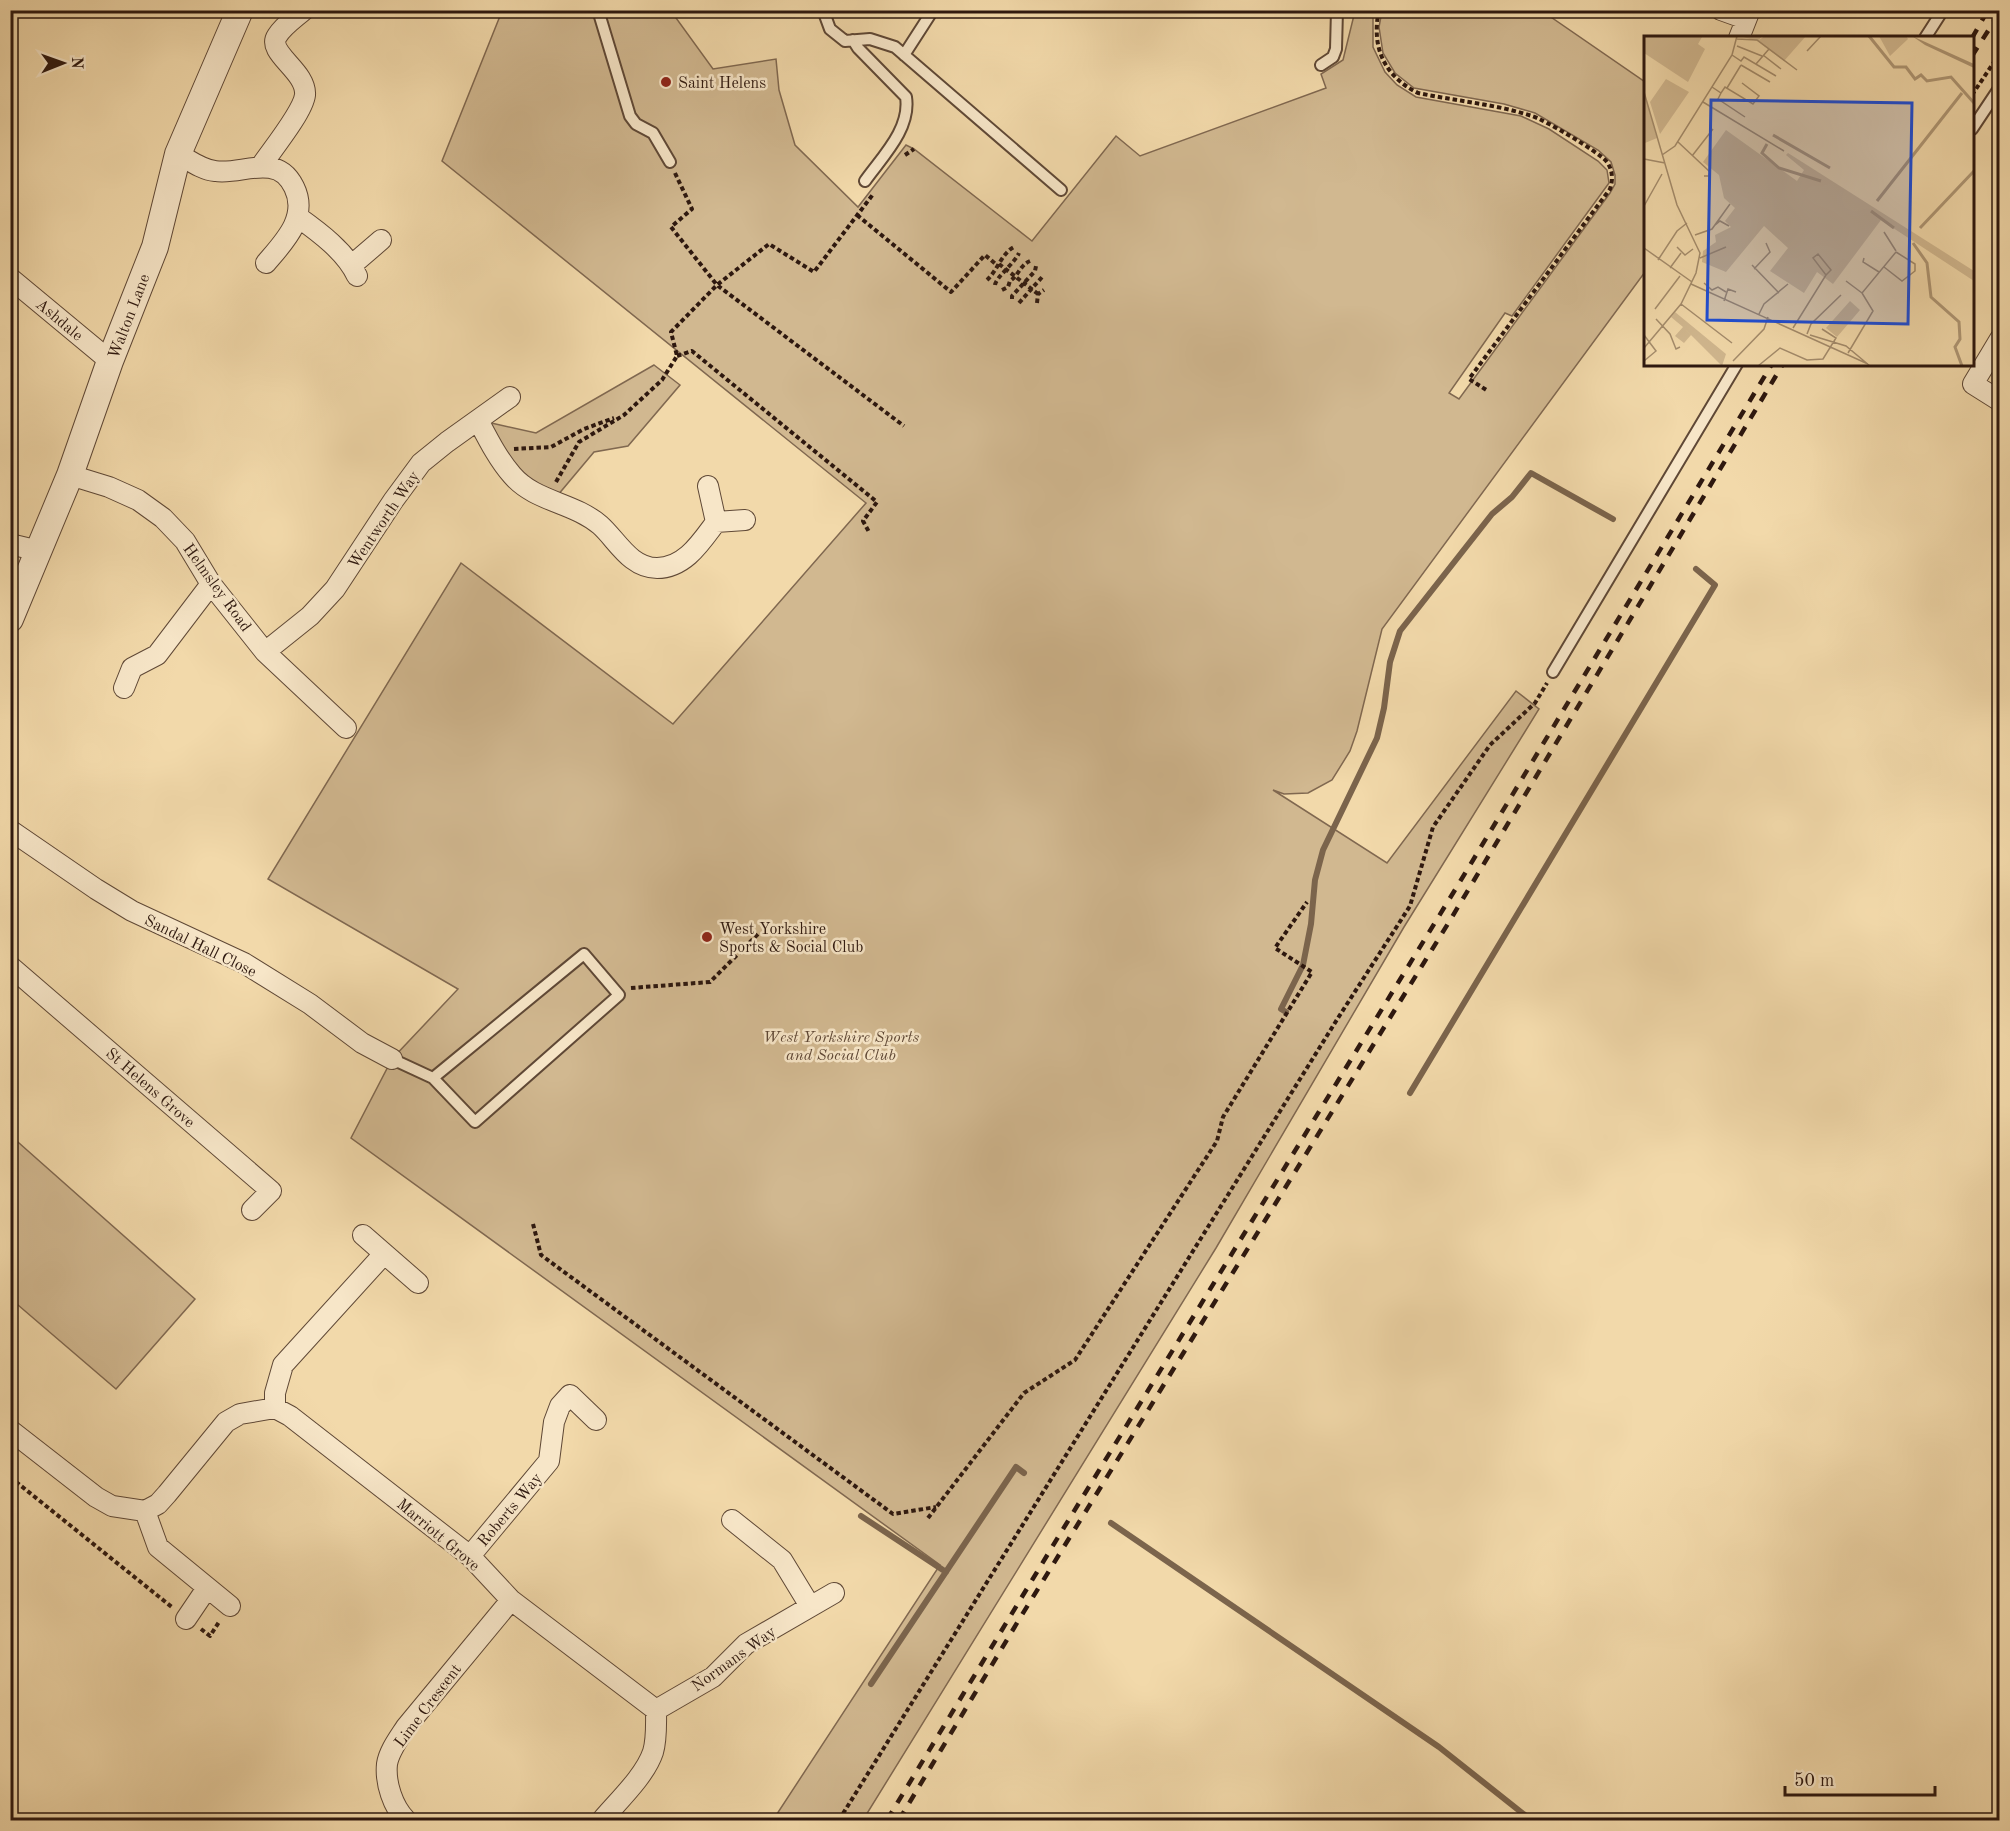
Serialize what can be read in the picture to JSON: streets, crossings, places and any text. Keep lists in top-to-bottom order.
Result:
{
  "streets": {
    "street": [
      "Walton Lane",
      "Ashdale",
      "Wentworth Way",
      "Helmsley Road",
      "Sandal Hall Close",
      "St Helens Grove",
      "Roberts Way",
      "Marriott Grove",
      "Normans Way",
      "Lime Crescent"
    ]
  },
  "crossings": [
    ["Walton Lane", "Ashdale"],
    ["Walton Lane", "Helmsley Road"],
    ["Wentworth Way", "Helmsley Road"],
    ["Roberts Way", "Marriott Grove"],
    ["Marriott Grove", "Normans Way"],
    ["Marriott Grove", "Lime Crescent"]
  ],
  "parks": ["West Yorkshire Sports and Social Club"],
  "places": ["Saint Helens", "West Yorkshire Sports & Social Club"],
  "scale_bar": "50 m",
  "north": "right"
}
